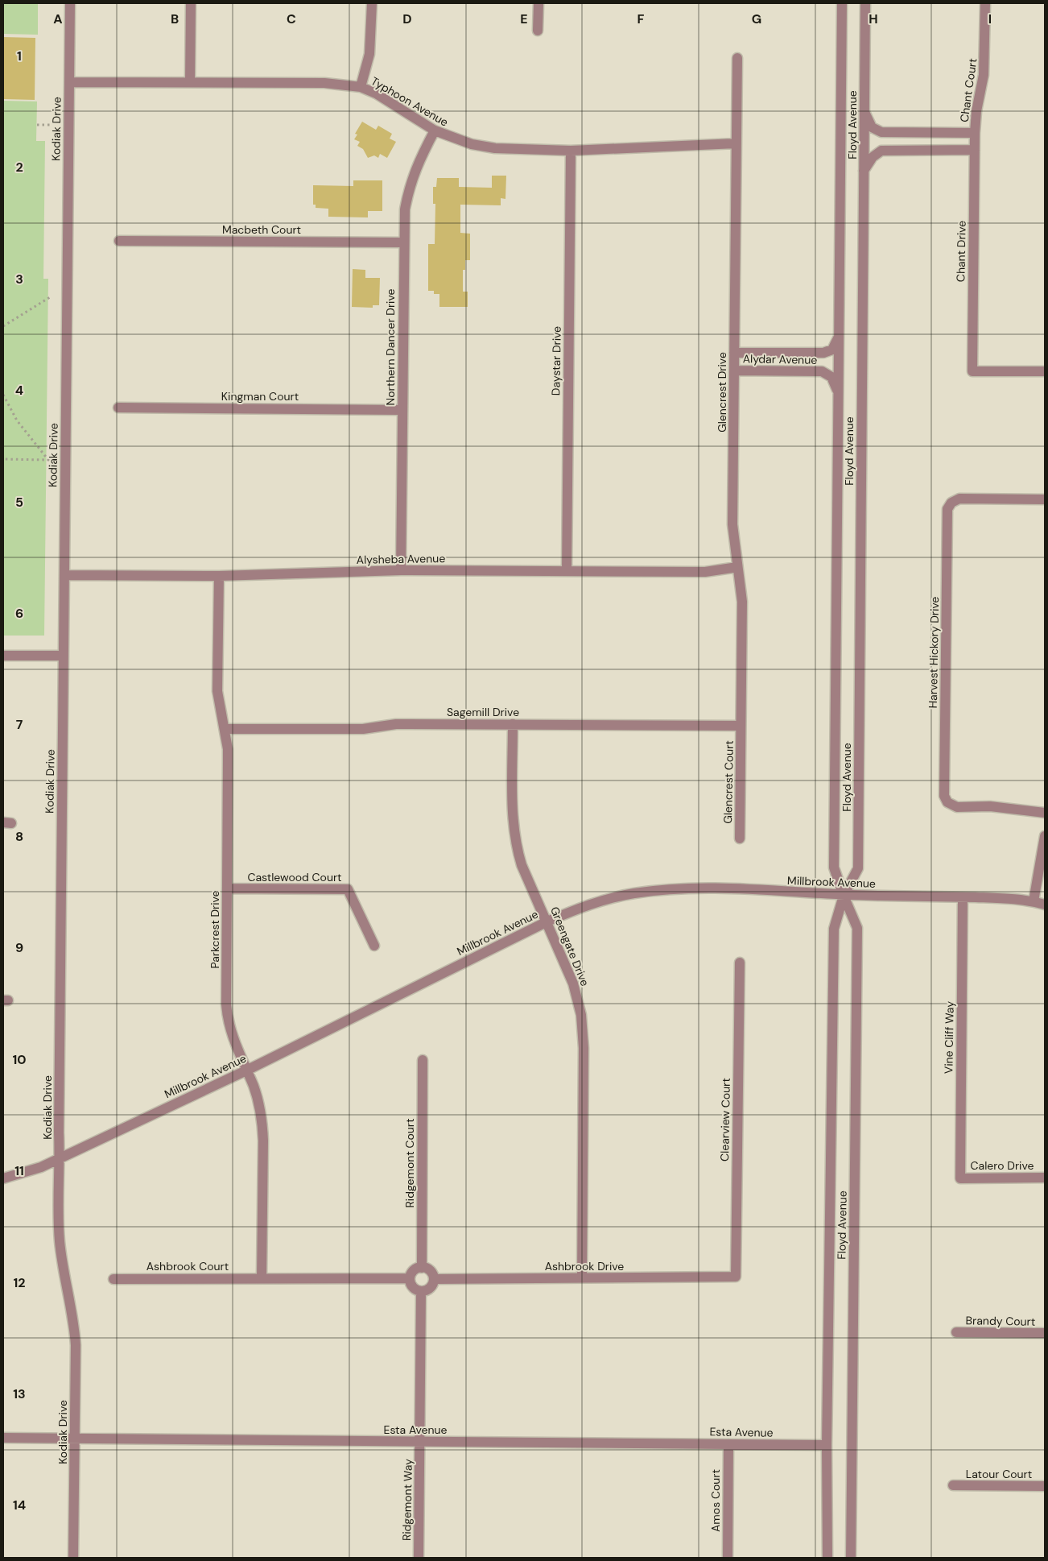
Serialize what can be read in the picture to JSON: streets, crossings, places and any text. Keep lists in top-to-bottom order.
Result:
{
  "streets": {
    "street": [
      "Chant Court",
      "Typhoon Avenue",
      "Floyd Avenue",
      "Kodiak Drive",
      "Macbeth Court",
      "Chant Drive",
      "Northern Dancer Drive",
      "Alydar Avenue",
      "Daystar Drive",
      "Glencrest Drive",
      "Kingman Court",
      "Alysheba Avenue",
      "Harvest Hickory Drive",
      "Sagemill Drive",
      "Glencrest Court",
      "Castlewood Court",
      "Millbrook Avenue",
      "Parkcrest Drive",
      "Greengate Drive",
      "Vine Cliff Way",
      "Clearview Court",
      "Ridgemont Court",
      "Calero Drive",
      "Ashbrook Court",
      "Ashbrook Drive",
      "Brandy Court",
      "Esta Avenue",
      "Latour Court",
      "Ridgemont Way",
      "Amos Court"
    ]
  },
  "crossings": [
    ["Chant Court", "Chant Drive"],
    ["Typhoon Avenue", "Kodiak Drive"],
    ["Typhoon Avenue", "Northern Dancer Drive"],
    ["Typhoon Avenue", "Daystar Drive"],
    ["Typhoon Avenue", "Glencrest Drive"],
    ["Floyd Avenue", "Alydar Avenue"],
    ["Floyd Avenue", "Millbrook Avenue"],
    ["Floyd Avenue", "Esta Avenue"],
    ["Kodiak Drive", "Alysheba Avenue"],
    ["Kodiak Drive", "Millbrook Avenue"],
    ["Kodiak Drive", "Esta Avenue"],
    ["Macbeth Court", "Northern Dancer Drive"],
    ["Northern Dancer Drive", "Kingman Court"],
    ["Northern Dancer Drive", "Alysheba Avenue"],
    ["Alydar Avenue", "Glencrest Drive"],
    ["Daystar Drive", "Alysheba Avenue"],
    ["Glencrest Drive", "Alysheba Avenue"],
    ["Glencrest Drive", "Sagemill Drive"],
    ["Glencrest Drive", "Glencrest Court"],
    ["Alysheba Avenue", "Parkcrest Drive"],
    ["Sagemill Drive", "Glencrest Court"],
    ["Sagemill Drive", "Parkcrest Drive"],
    ["Sagemill Drive", "Greengate Drive"],
    ["Castlewood Court", "Parkcrest Drive"],
    ["Millbrook Avenue", "Parkcrest Drive"],
    ["Millbrook Avenue", "Greengate Drive"],
    ["Millbrook Avenue", "Vine Cliff Way"],
    ["Parkcrest Drive", "Ashbrook Court"],
    ["Greengate Drive", "Ashbrook Drive"],
    ["Vine Cliff Way", "Calero Drive"],
    ["Clearview Court", "Ashbrook Drive"],
    ["Ridgemont Court", "Ashbrook Drive"],
    ["Esta Avenue", "Ridgemont Way"],
    ["Esta Avenue", "Amos Court"]
  ],
  "grid": {
    "columns": [
      "A",
      "B",
      "C",
      "D",
      "E",
      "F",
      "G",
      "H",
      "I"
    ],
    "rows": [
      "1",
      "2",
      "3",
      "4",
      "5",
      "6",
      "7",
      "8",
      "9",
      "10",
      "11",
      "12",
      "13",
      "14"
    ]
  }
}
